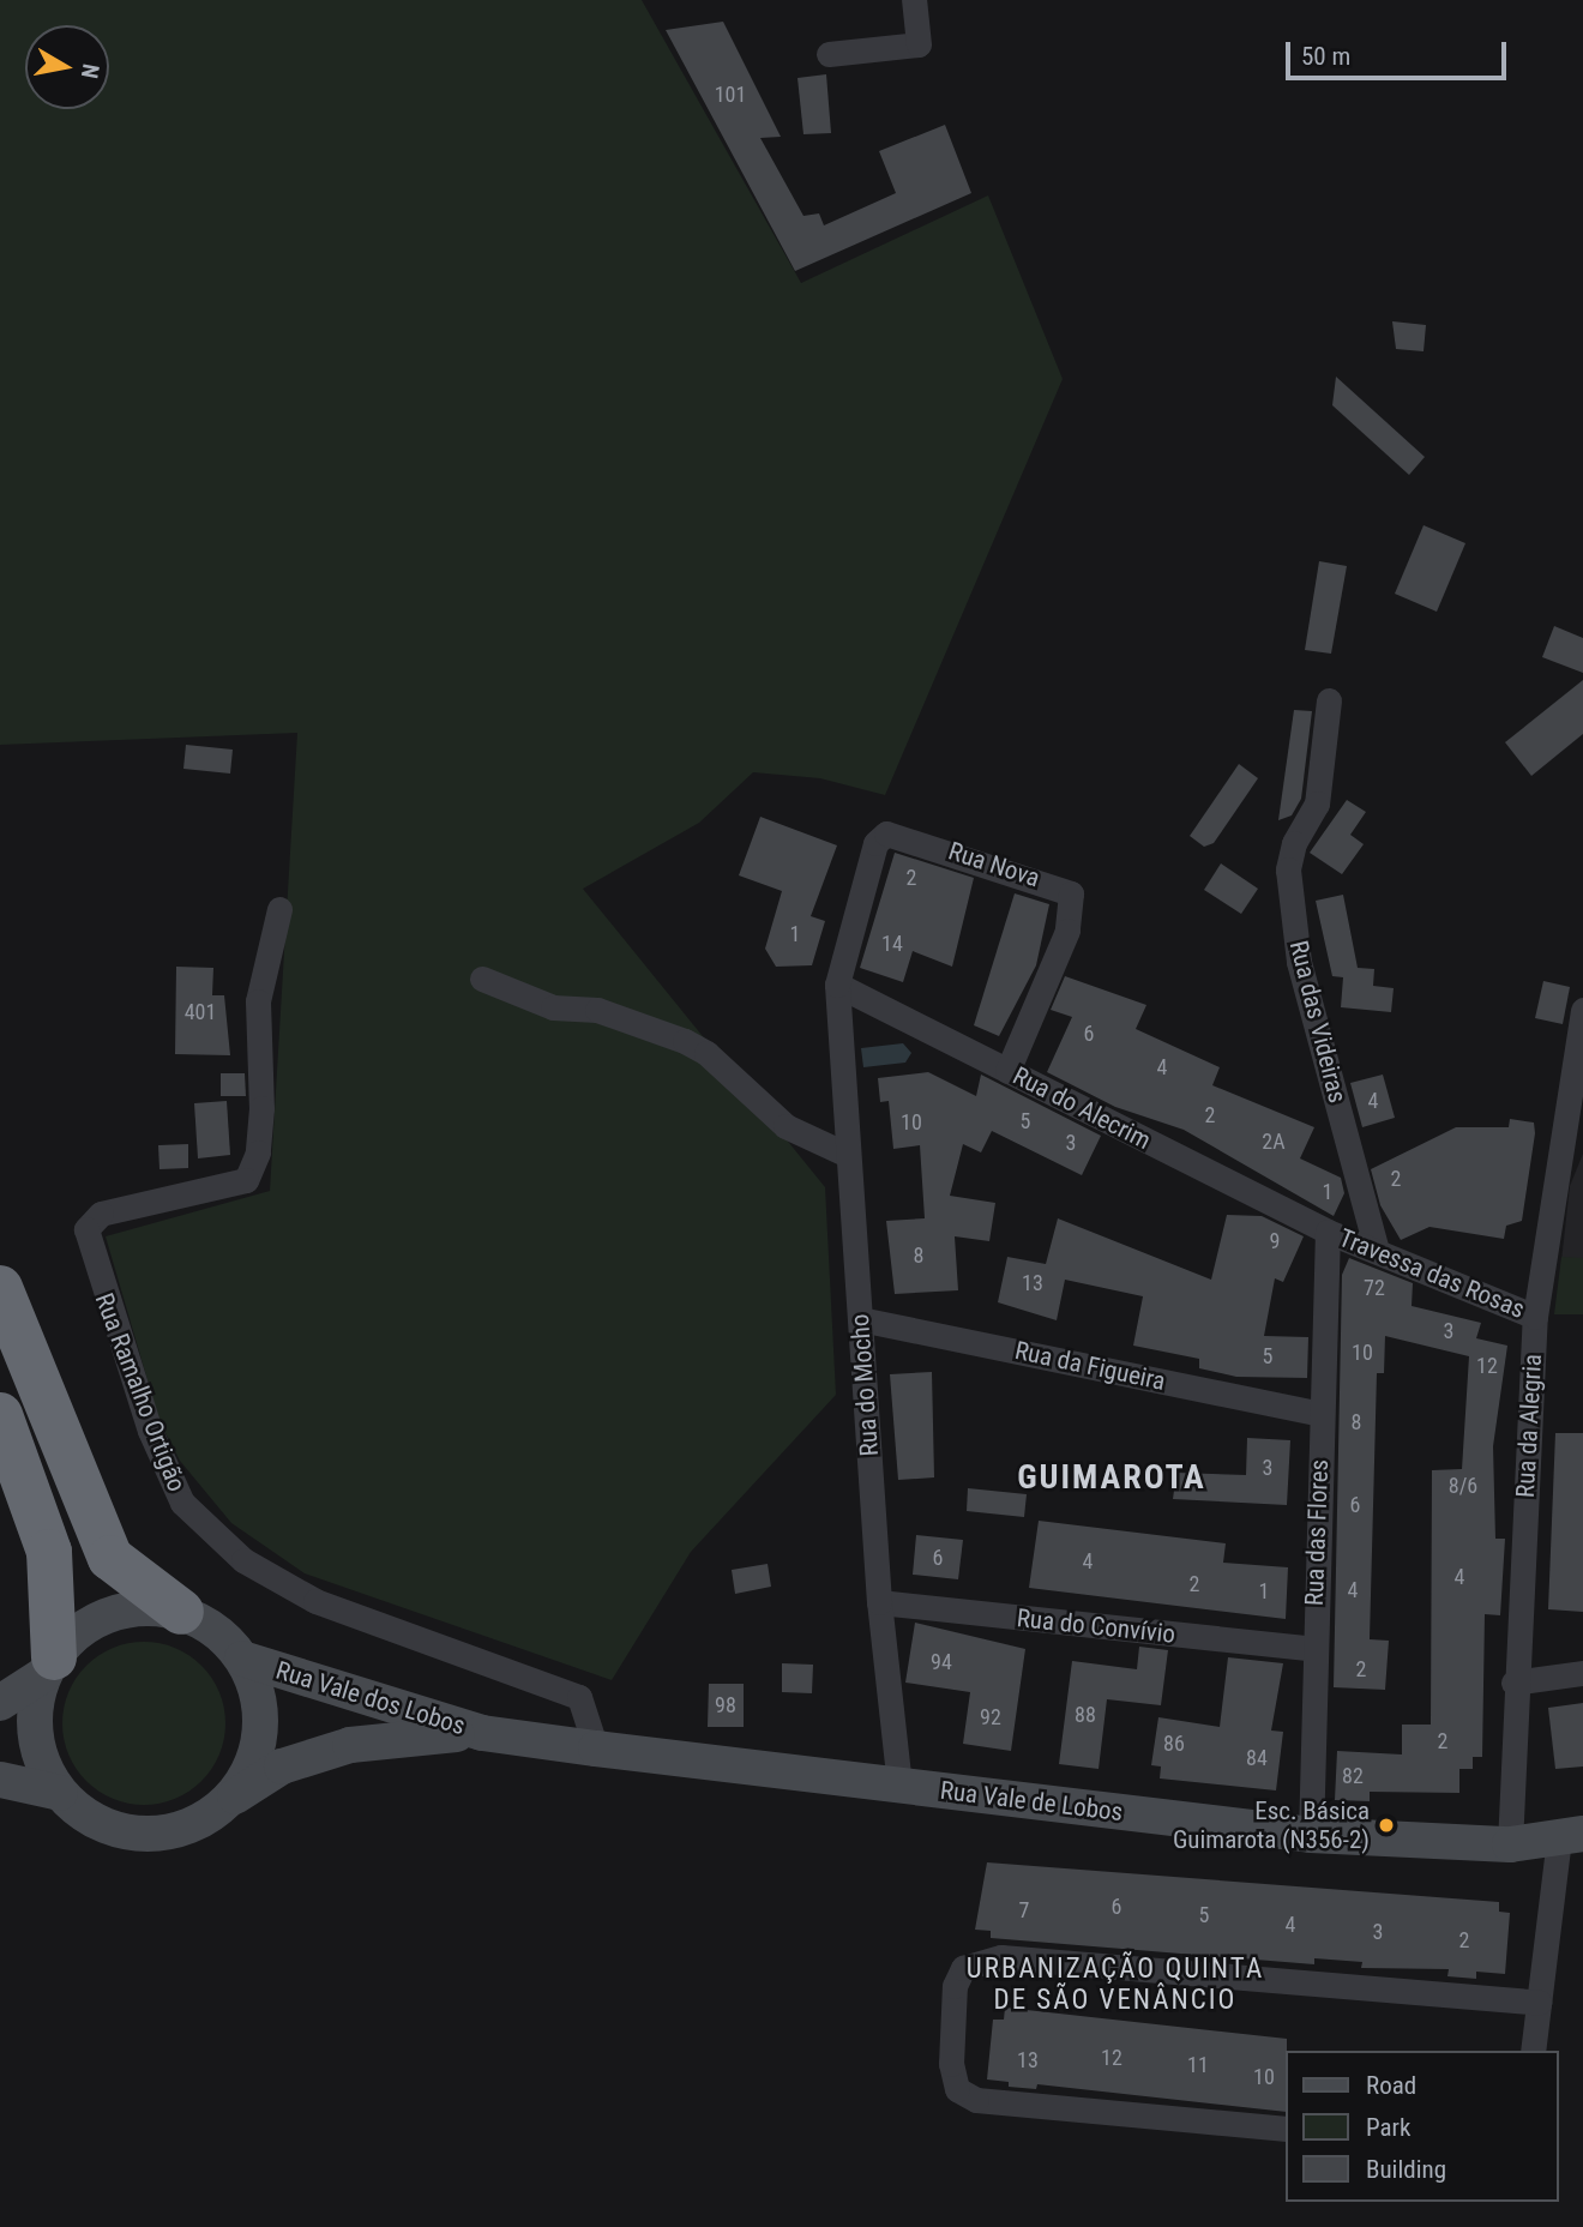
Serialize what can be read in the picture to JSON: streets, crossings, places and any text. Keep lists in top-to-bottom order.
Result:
{
  "streets": {
    "main road": ["Rua Vale dos Lobos", "Rua Vale de Lobos"],
    "street": [
      "Rua Nova",
      "Rua das Videiras",
      "Rua do Alecrim",
      "Travessa das Rosas",
      "Rua da Figueira",
      "Rua do Mocho",
      "Rua Ramalho Ortigão",
      "Rua da Alegria",
      "Rua das Flores",
      "Rua do Convívio"
    ]
  },
  "crossings": [
    ["Rua Nova", "Rua do Alecrim"],
    ["Rua Nova", "Rua do Mocho"],
    ["Rua das Videiras", "Travessa das Rosas"],
    ["Rua do Alecrim", "Travessa das Rosas"],
    ["Rua do Alecrim", "Rua do Mocho"],
    ["Rua do Alecrim", "Rua das Flores"],
    ["Travessa das Rosas", "Rua da Alegria"],
    ["Travessa das Rosas", "Rua das Flores"],
    ["Rua da Figueira", "Rua do Mocho"],
    ["Rua da Figueira", "Rua das Flores"],
    ["Rua do Mocho", "Rua do Convívio"],
    ["Rua do Mocho", "Rua Vale de Lobos"],
    ["Rua Ramalho Ortigão", "Rua Vale de Lobos"],
    ["Rua da Alegria", "Rua Vale de Lobos"],
    ["Rua das Flores", "Rua do Convívio"],
    ["Rua das Flores", "Rua Vale de Lobos"],
    ["Rua Vale dos Lobos", "Rua Vale de Lobos"]
  ],
  "districts": ["GUIMAROTA", "URBANIZAÇÃO QUINTA DE SÃO VENÂNCIO"],
  "places": ["Esc. Básica Guimarota (N356-2)"],
  "house_numbers": [
    "101",
    "2",
    "1",
    "14",
    "401",
    "6",
    "4",
    "4",
    "2",
    "5",
    "10",
    "2A",
    "3",
    "2",
    "1",
    "9",
    "8",
    "13",
    "72",
    "3",
    "10",
    "5",
    "12",
    "8",
    "3",
    "8/6",
    "6",
    "6",
    "4",
    "4",
    "2",
    "4",
    "1",
    "94",
    "2",
    "98",
    "88",
    "92",
    "2",
    "86",
    "84",
    "82",
    "6",
    "7",
    "5",
    "4",
    "3",
    "2",
    "12",
    "13",
    "11",
    "10"
  ],
  "legend": ["Road", "Park", "Building"],
  "scale_bar": "50 m",
  "north": "right"
}
